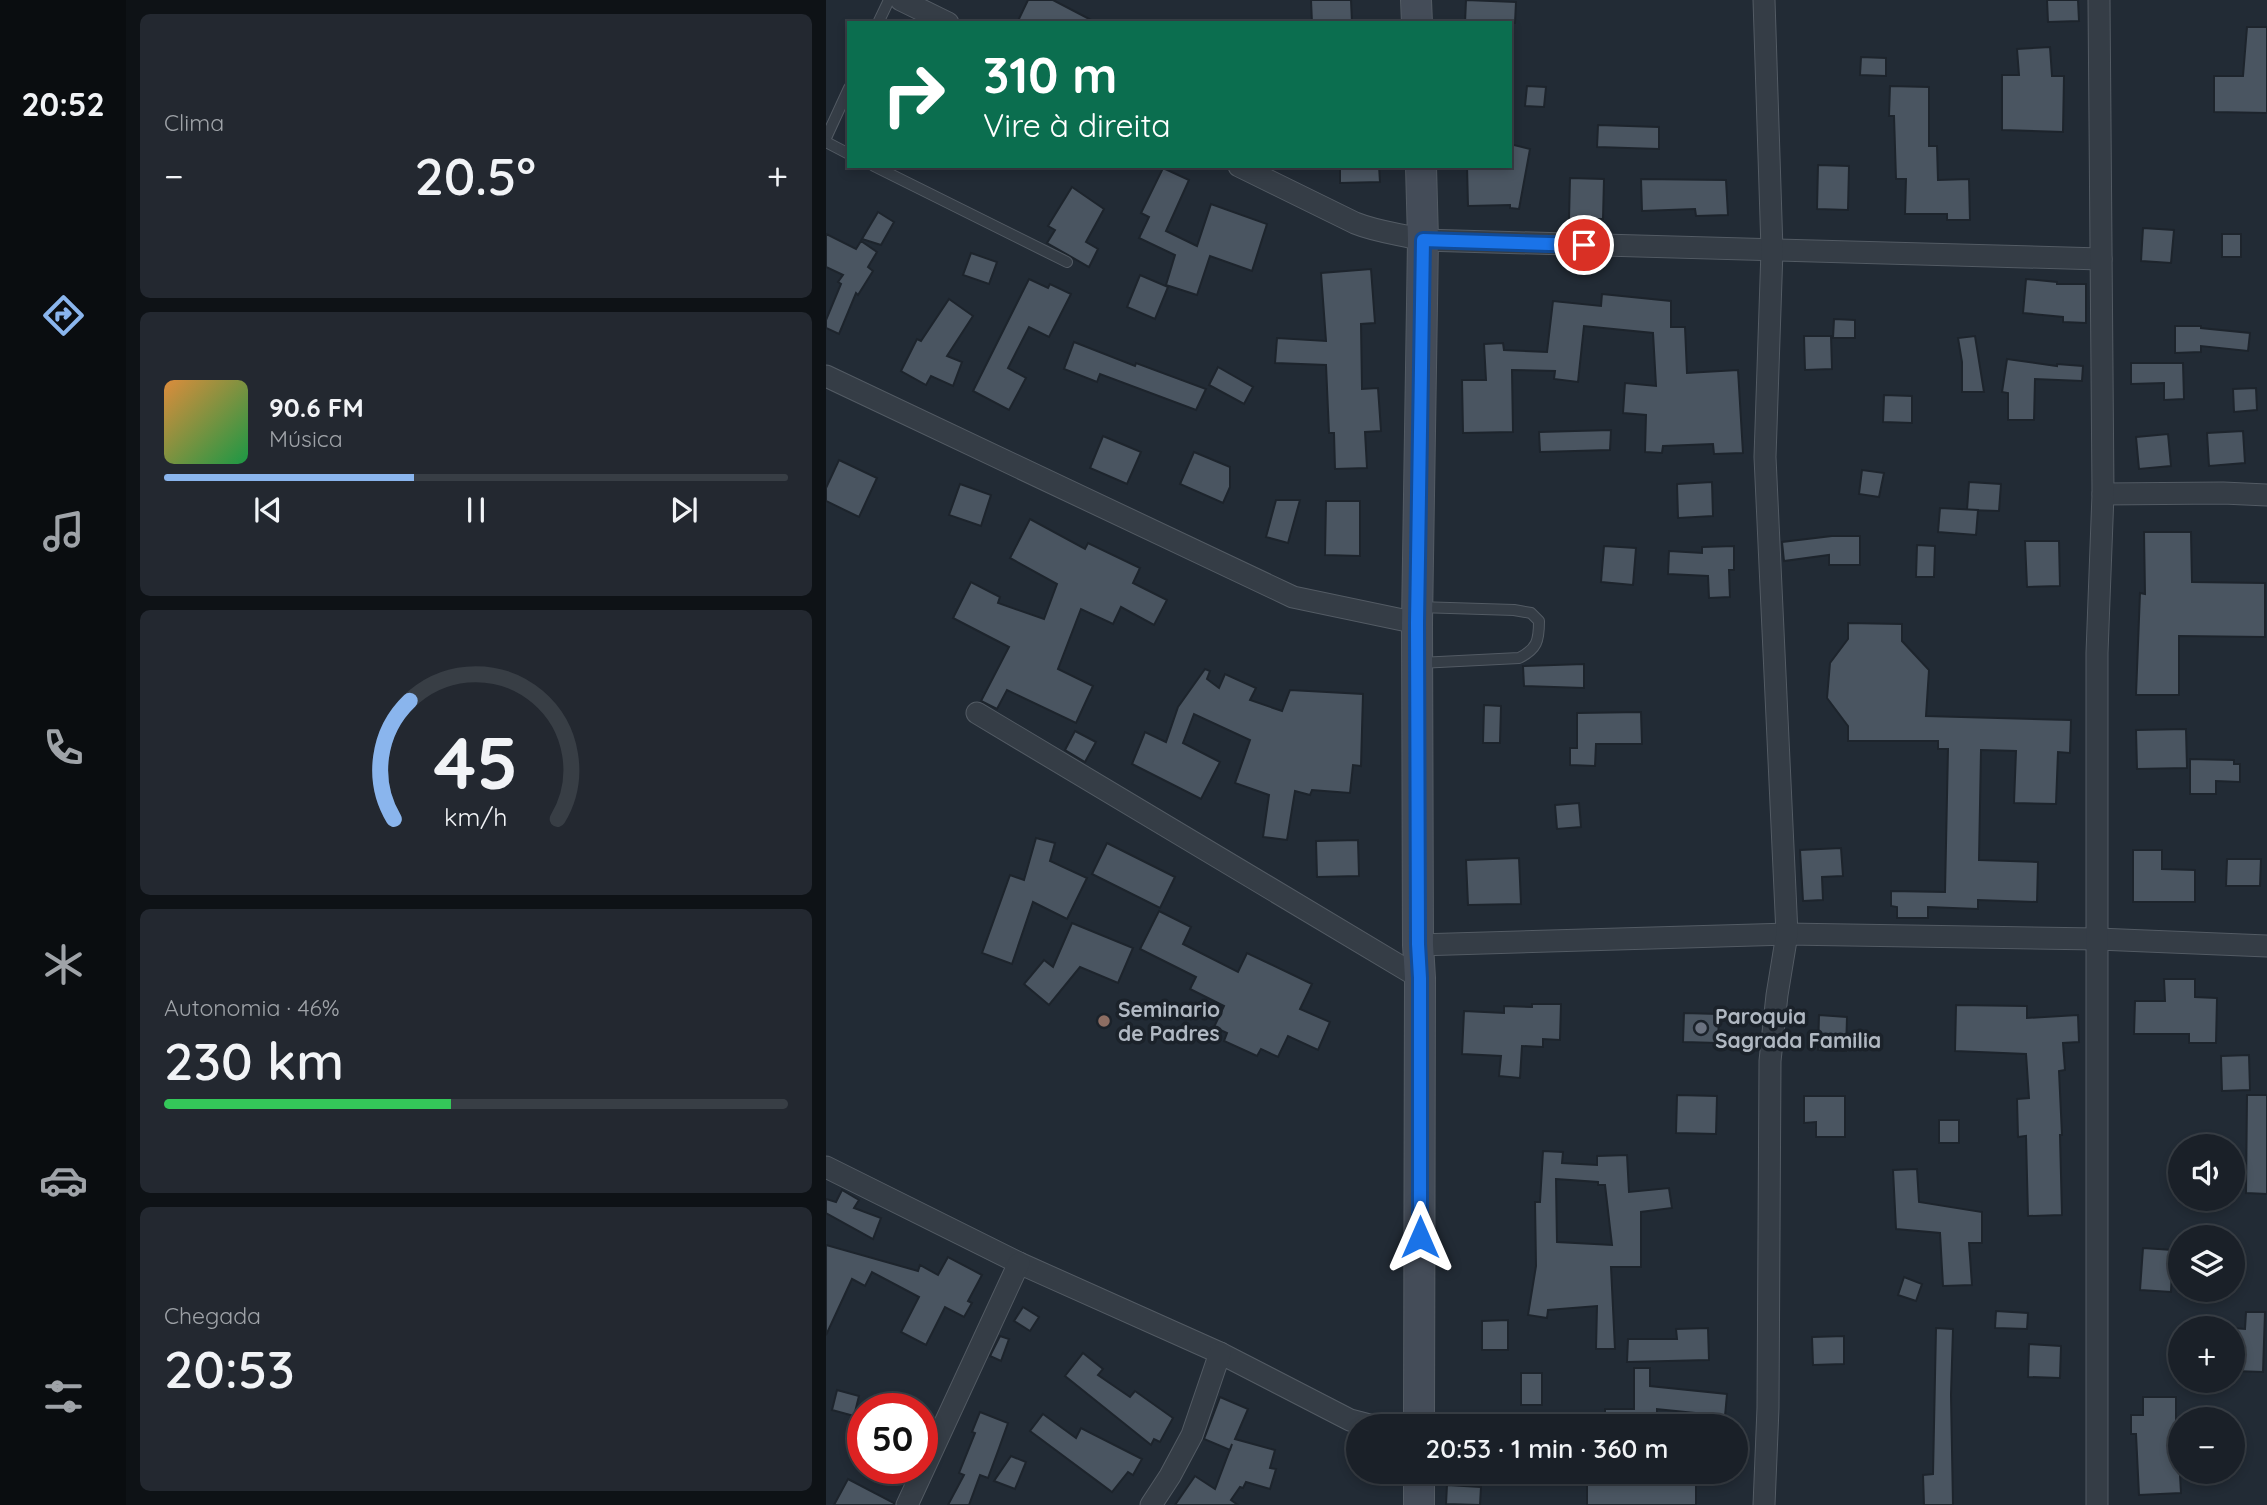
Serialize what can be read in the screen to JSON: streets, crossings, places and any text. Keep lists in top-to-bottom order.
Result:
{
  "places": ["Seminario de Padres", "Paroquia Sagrada Familia"],
  "page": {
    "tabs": "20:52",
    "tile": [
      "Clima",
      ["Autonomia · 46%", "230 km"],
      ["Chegada", "20:53"]
    ],
    "turn": ["310 m", "Vire à direita"],
    "heat": ["−", "20.5°", "+"],
    "song": ["90.6 FM", "Música"],
    "map_buttons": ["+", "−"],
    "limit": "50",
    "trip": "20:53 · 1 min · 360 m",
    "gauge": ["45", "km/h"]
  }
}
